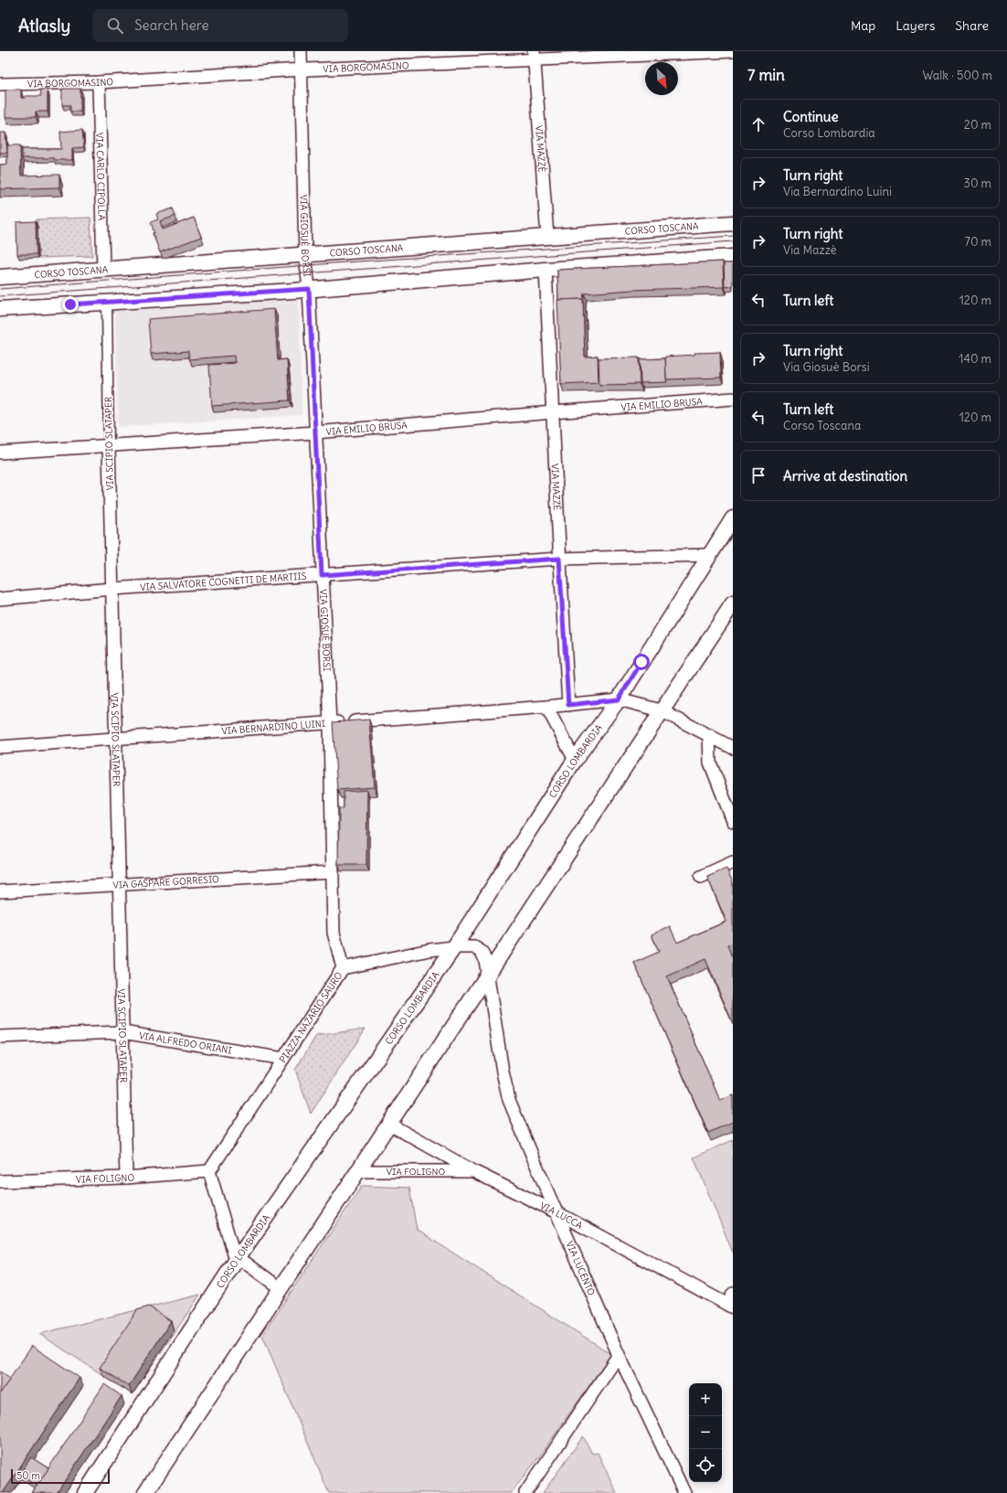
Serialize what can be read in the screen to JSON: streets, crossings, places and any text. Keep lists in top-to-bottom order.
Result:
{
  "streets": {
    "street": [
      "VIA BORGOMASINO",
      "VIA MAZZÈ",
      "VIA CARLO CIPOLLA",
      "CORSO TOSCANA",
      "VIA GIOSUÈ BORSI",
      "VIA EMILIO BRUSA",
      "VIA SCIPIO SLATAPER",
      "VIA SALVATORE COGNETTI DE MARTIIS",
      "VIA BERNARDINO LUINI",
      "CORSO LOMBARDIA",
      "VIA GASPARE GORRESIO",
      "PIAZZA NAZARIO SAURO",
      "VIA ALFREDO ORIANI",
      "VIA FOLIGNO",
      "VIA LUCCA",
      "VIA LUCENTO"
    ]
  },
  "crossings": [
    ["VIA BORGOMASINO", "VIA MAZZÈ"],
    ["VIA BORGOMASINO", "VIA CARLO CIPOLLA"],
    ["VIA BORGOMASINO", "VIA GIOSUÈ BORSI"],
    ["VIA MAZZÈ", "CORSO TOSCANA"],
    ["VIA MAZZÈ", "VIA EMILIO BRUSA"],
    ["VIA MAZZÈ", "VIA SALVATORE COGNETTI DE MARTIIS"],
    ["VIA MAZZÈ", "VIA BERNARDINO LUINI"],
    ["VIA CARLO CIPOLLA", "CORSO TOSCANA"],
    ["CORSO TOSCANA", "VIA GIOSUÈ BORSI"],
    ["VIA GIOSUÈ BORSI", "VIA EMILIO BRUSA"],
    ["VIA GIOSUÈ BORSI", "VIA SALVATORE COGNETTI DE MARTIIS"],
    ["VIA GIOSUÈ BORSI", "VIA BERNARDINO LUINI"],
    ["VIA GIOSUÈ BORSI", "VIA GASPARE GORRESIO"],
    ["VIA GIOSUÈ BORSI", "PIAZZA NAZARIO SAURO"],
    ["VIA EMILIO BRUSA", "VIA SCIPIO SLATAPER"],
    ["VIA SCIPIO SLATAPER", "VIA SALVATORE COGNETTI DE MARTIIS"],
    ["VIA SCIPIO SLATAPER", "VIA BERNARDINO LUINI"],
    ["VIA SCIPIO SLATAPER", "VIA GASPARE GORRESIO"],
    ["VIA SCIPIO SLATAPER", "VIA ALFREDO ORIANI"],
    ["VIA SCIPIO SLATAPER", "VIA FOLIGNO"],
    ["VIA SALVATORE COGNETTI DE MARTIIS", "CORSO LOMBARDIA"],
    ["VIA BERNARDINO LUINI", "CORSO LOMBARDIA"],
    ["CORSO LOMBARDIA", "PIAZZA NAZARIO SAURO"],
    ["PIAZZA NAZARIO SAURO", "VIA ALFREDO ORIANI"],
    ["PIAZZA NAZARIO SAURO", "VIA FOLIGNO"],
    ["PIAZZA NAZARIO SAURO", "VIA LUCENTO"],
    ["VIA FOLIGNO", "VIA LUCCA"],
    ["VIA LUCCA", "VIA LUCENTO"]
  ],
  "scale_bar": "50 m",
  "north": "bottom right",
  "page": {
    "header": "Atlasly",
    "search": "Search here",
    "nav": ["Map", "Layers", "Share"],
    "heading": ["7 min", "Walk · 500 m"],
    "list": [
      ["Continue", "Corso Lombardia", "20 m"],
      ["Turn right", "Via Bernardino Luini", "30 m"],
      ["Turn right", "Via Mazzè", "70 m"],
      ["Turn left", "120 m"],
      ["Turn right", "Via Giosuè Borsi", "140 m"],
      ["Turn left", "Corso Toscana", "120 m"],
      "Arrive at destination"
    ],
    "map_buttons": ["+", "−"],
    "scale": "50 m"
  }
}
